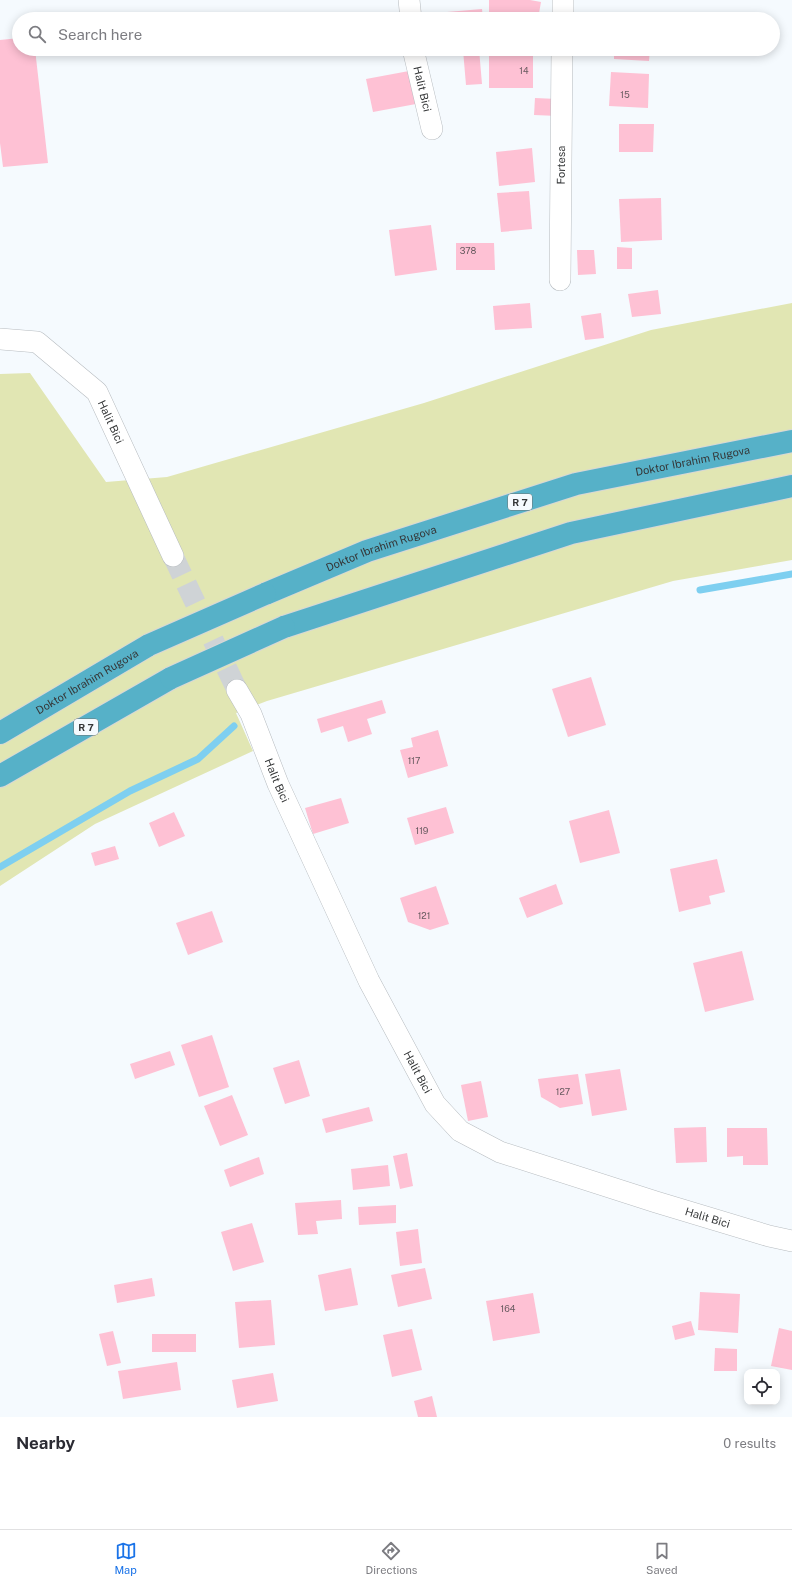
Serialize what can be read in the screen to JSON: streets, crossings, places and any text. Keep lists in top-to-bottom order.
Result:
{
  "streets": {
    "highway": ["Doktor Ibrahim Rugova", "R 7"],
    "street": ["Halit Bici", "Fortesa"]
  },
  "house_numbers": [
    "14",
    "15",
    "378",
    "117",
    "119",
    "121",
    "127",
    "164"
  ],
  "page": {
    "search": "Search here",
    "heading": ["Nearby", "0 results"],
    "nav": ["Map", "Directions", "Saved"]
  }
}
